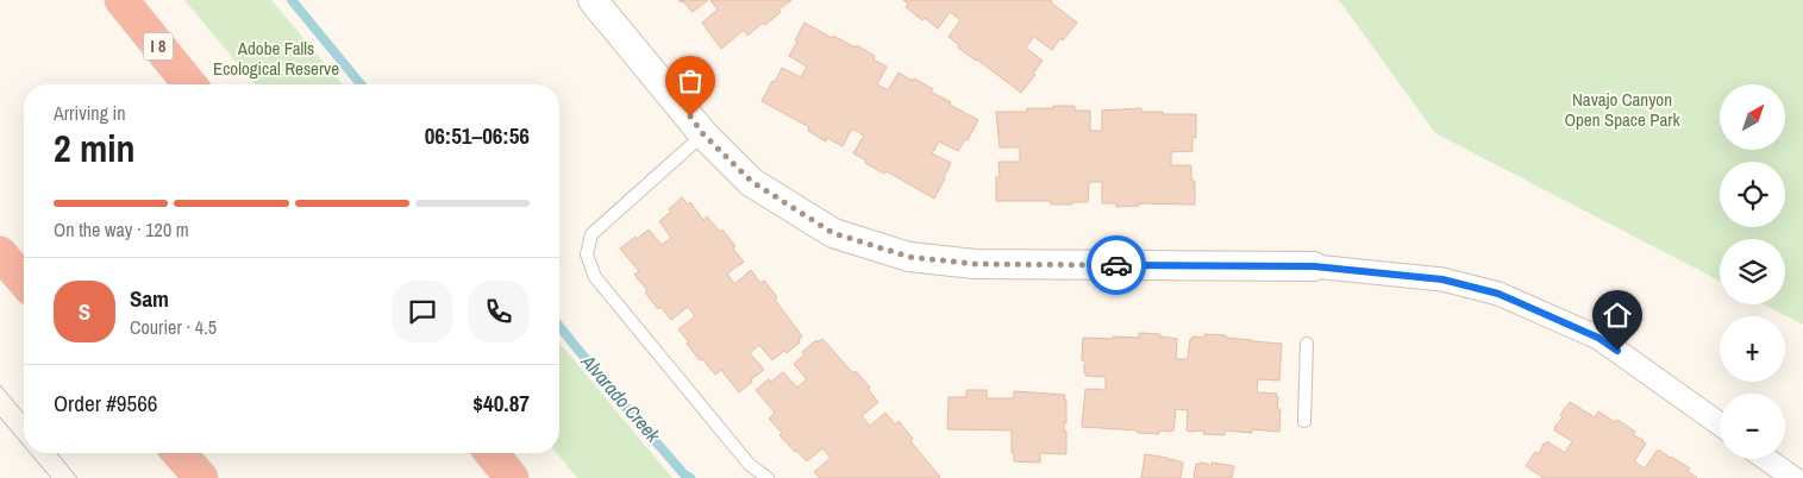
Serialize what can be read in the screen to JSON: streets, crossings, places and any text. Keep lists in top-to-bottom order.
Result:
{
  "streets": {
    "highway": ["I 8"]
  },
  "water": ["Alvarado Creek"],
  "parks": ["Adobe Falls Ecological Reserve", "Navajo Canyon Open Space Park"],
  "north": "top right",
  "page": {
    "map_buttons": ["+", "−"],
    "heading": ["2 min", "Arriving in", "06:51–06:56"],
    "panel": [
      "Sam",
      "Courier · 4.5",
      "Order #9566",
      "$40.87"
    ],
    "bar": "On the way · 120 m",
    "round": "S"
  }
}
